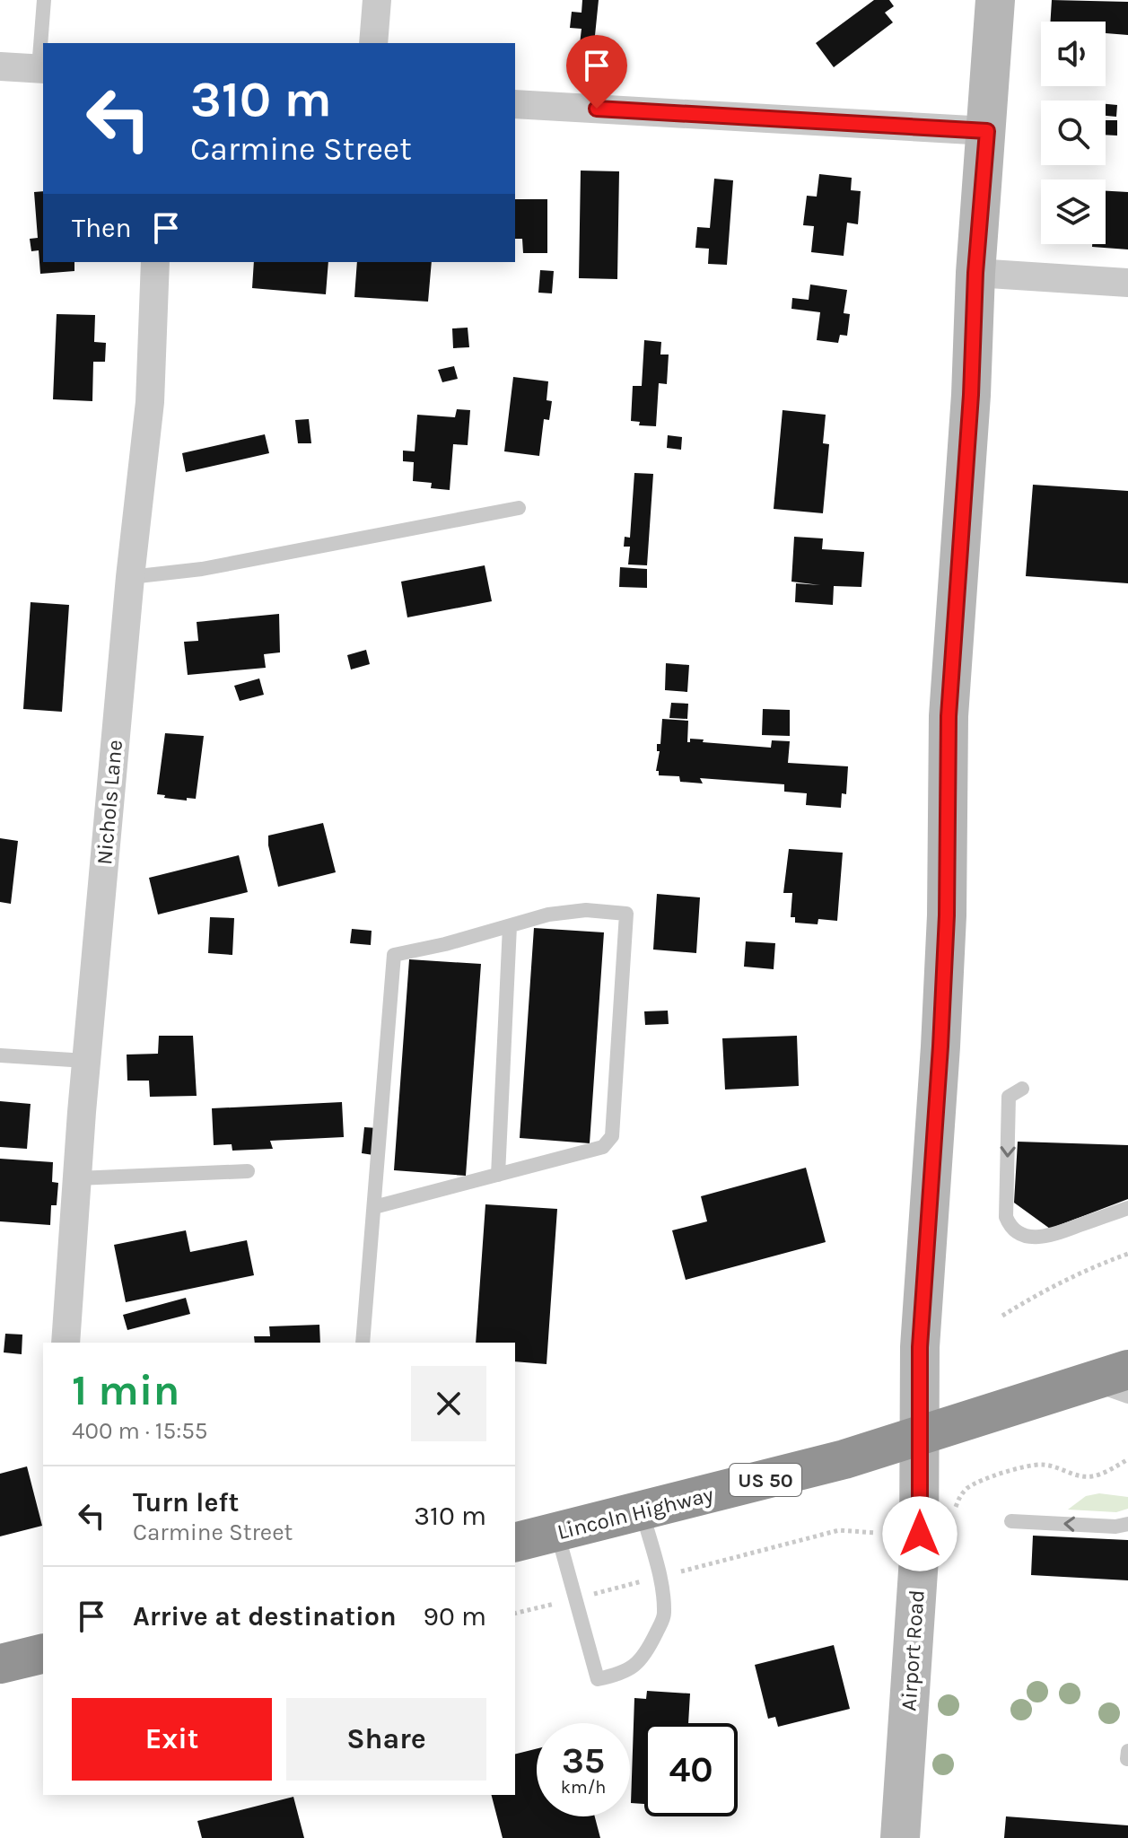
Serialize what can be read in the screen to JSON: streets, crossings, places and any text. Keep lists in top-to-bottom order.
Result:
{
  "streets": {
    "highway": ["US 50", "Lincoln Highway"],
    "street": ["Nichols Lane", "Airport Road"]
  },
  "crossings": [
    ["Lincoln Highway", "Airport Road"]
  ],
  "page": {
    "turn": ["310 m", "Carmine Street"],
    "then": "Then",
    "heading": ["1 min", "400 m · 15:55"],
    "list": [
      {
        "name": "Turn left",
        "note": "Carmine Street",
        "value": "310 m"
      },
      {
        "name": "Arrive at destination",
        "value": "90 m"
      }
    ],
    "buttons": ["Exit", "Share"],
    "speed": "35 km/h",
    "limit": "40"
  }
}
